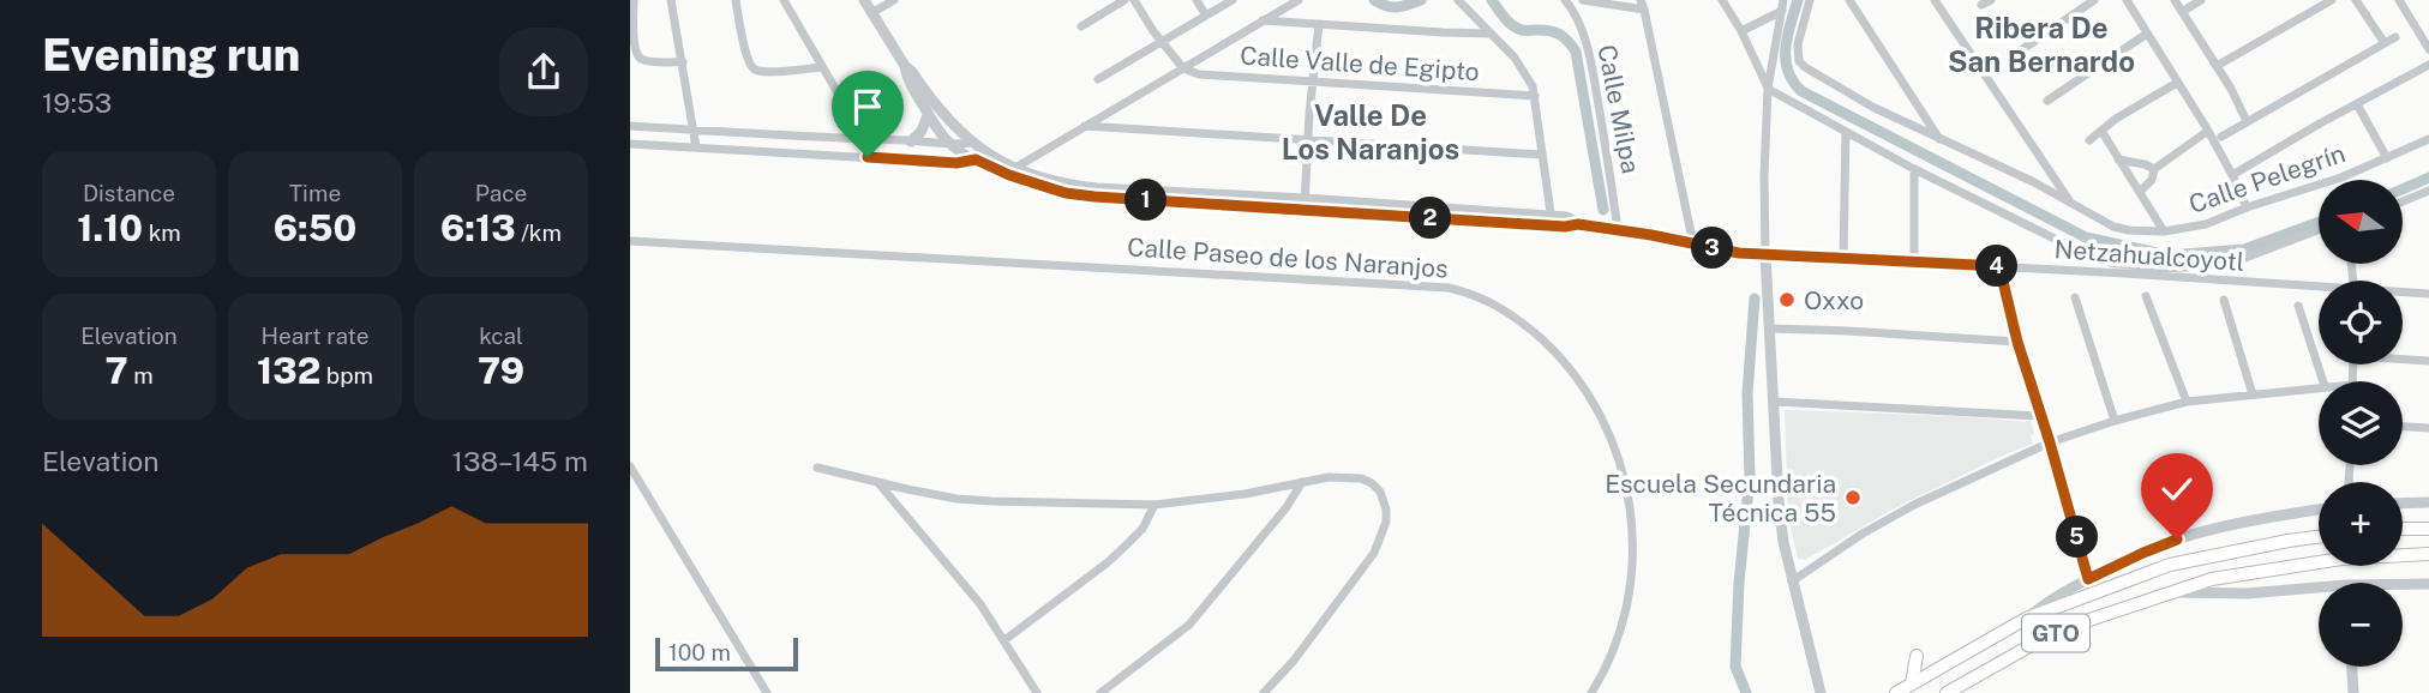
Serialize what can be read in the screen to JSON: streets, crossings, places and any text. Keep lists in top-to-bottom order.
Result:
{
  "streets": {
    "main road": ["GTO"],
    "street": [
      "Calle Valle de Egipto",
      "Calle Milpa",
      "Calle Pelegrín",
      "Netzahualcoyotl",
      "Calle Paseo de los Naranjos"
    ]
  },
  "districts": ["Ribera De San Bernardo", "Valle De Los Naranjos"],
  "places": ["Oxxo", "Escuela Secundaria Técnica 55"],
  "scale_bar": "100 m",
  "north": "left",
  "page": {
    "heading": ["Evening run", "19:53"],
    "stats": [
      ["Distance", "1.10 km"],
      ["Time", "6:50"],
      ["Pace", "6:13 /km"],
      ["Elevation", "7 m"],
      ["Heart rate", "132 bpm"],
      ["kcal", "79"]
    ],
    "pins": [
      "1",
      "2",
      "3",
      "4",
      "5"
    ],
    "map_buttons": ["+", "−"],
    "chart": ["Elevation", "138–145 m"],
    "scale": "100 m"
  }
}
